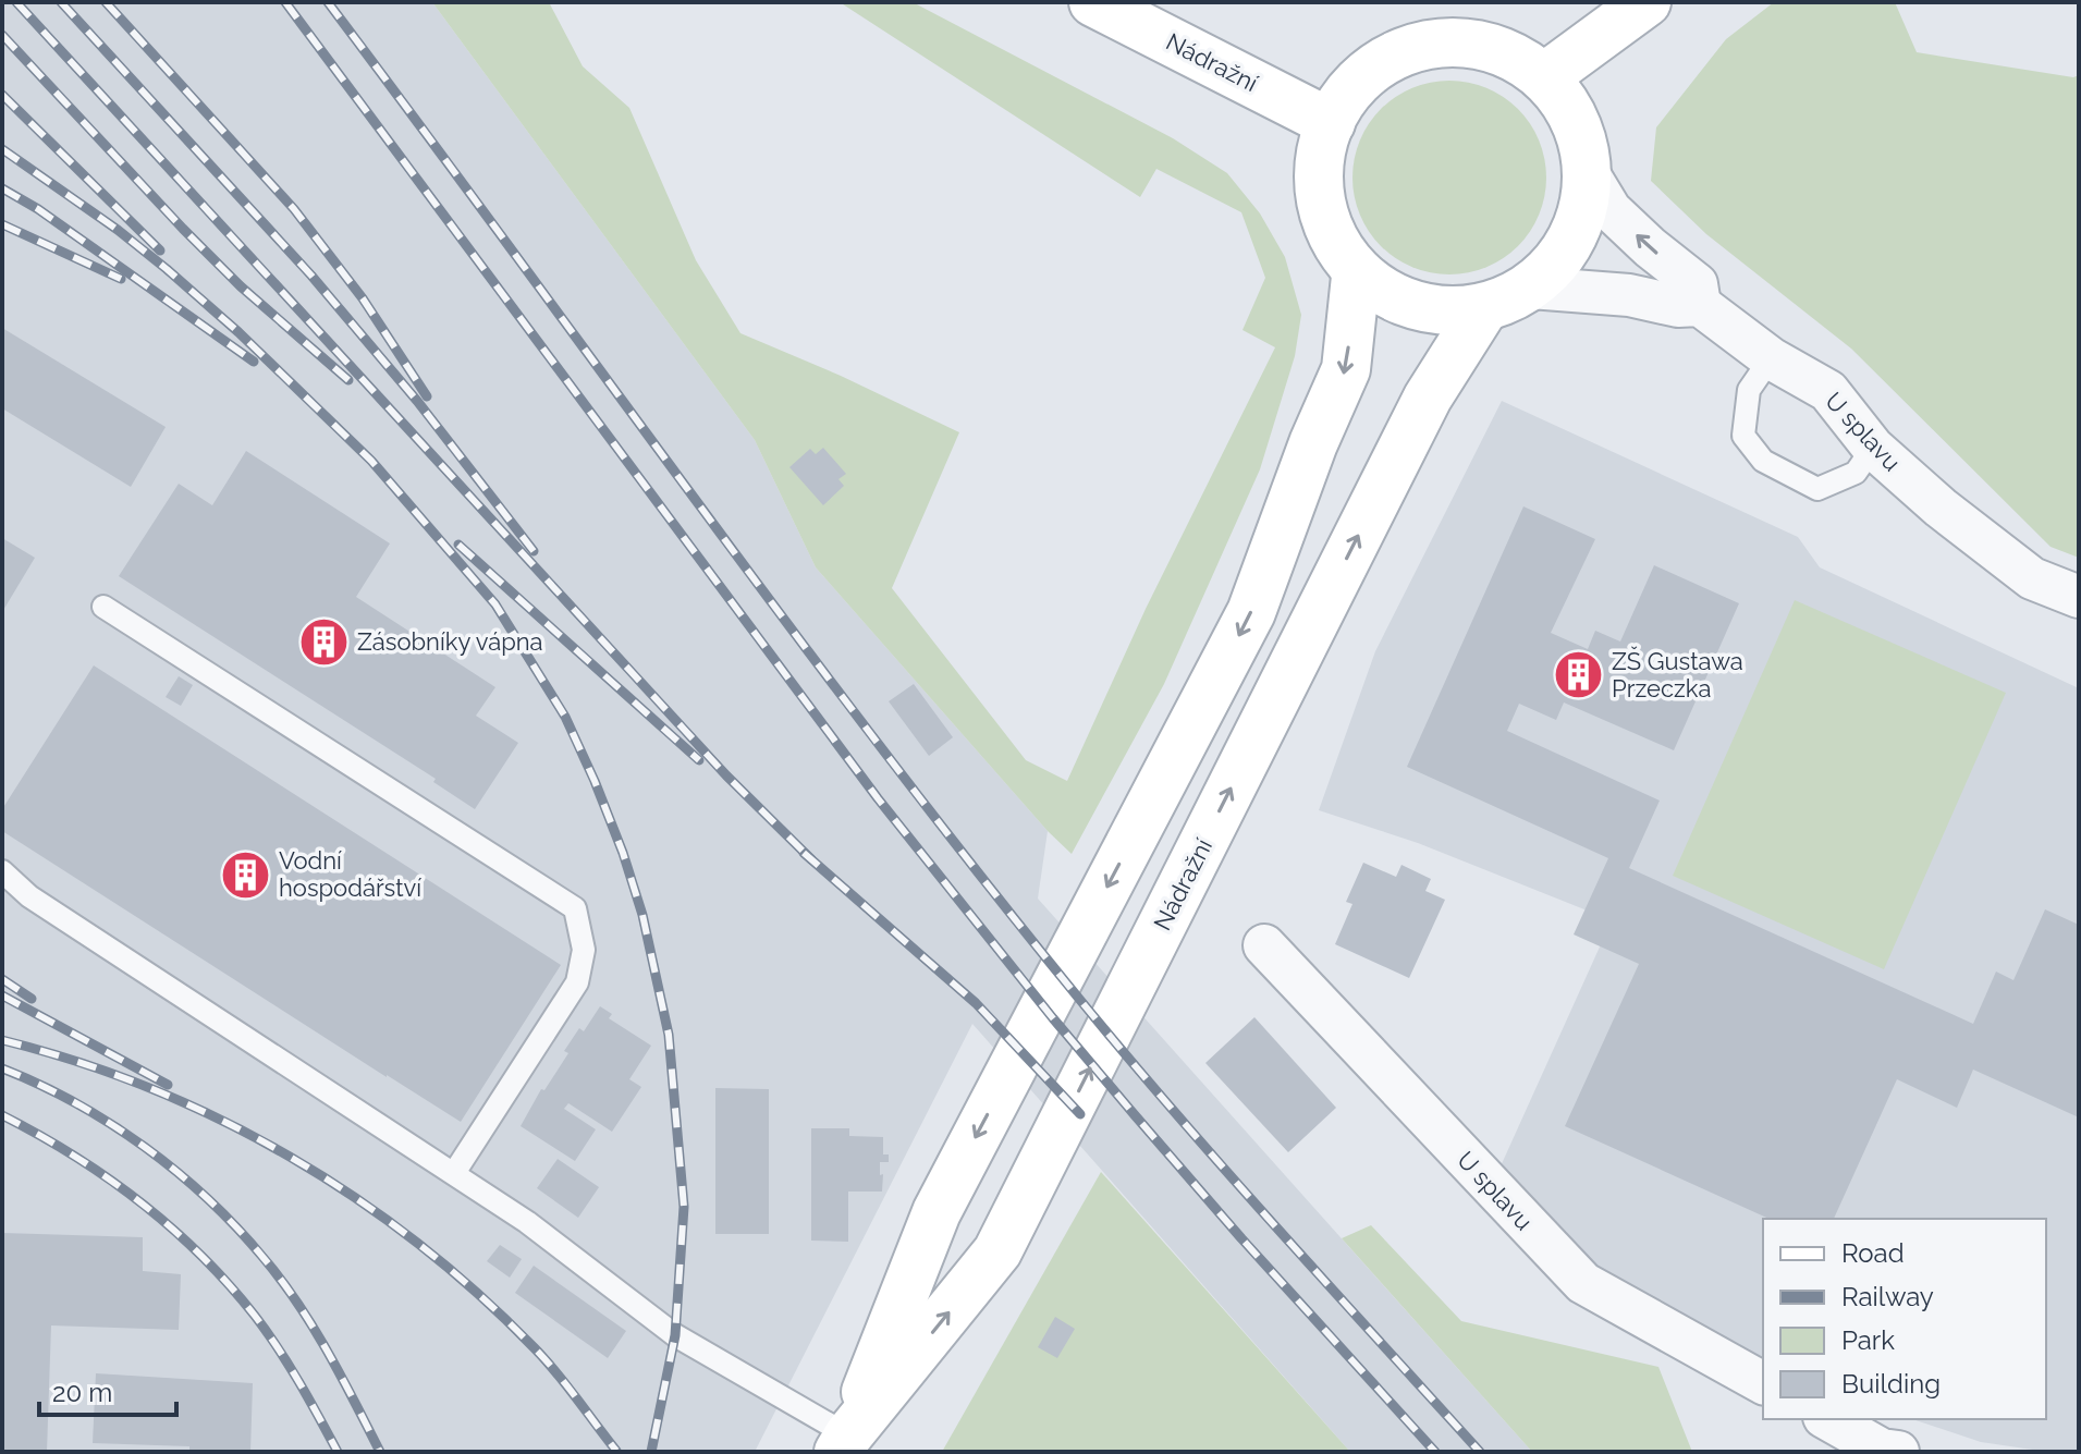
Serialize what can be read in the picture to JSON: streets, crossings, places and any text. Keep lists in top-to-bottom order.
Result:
{
  "streets": {
    "main road": ["Nádražní"],
    "street": ["U splavu"]
  },
  "places": {
    "building": ["Zásobníky vápna", "ZŠ Gustawa Przeczka", "Vodní hospodářství"]
  },
  "legend": [
    "Road",
    "Railway",
    "Park",
    "Building"
  ],
  "scale_bar": "20 m"
}
